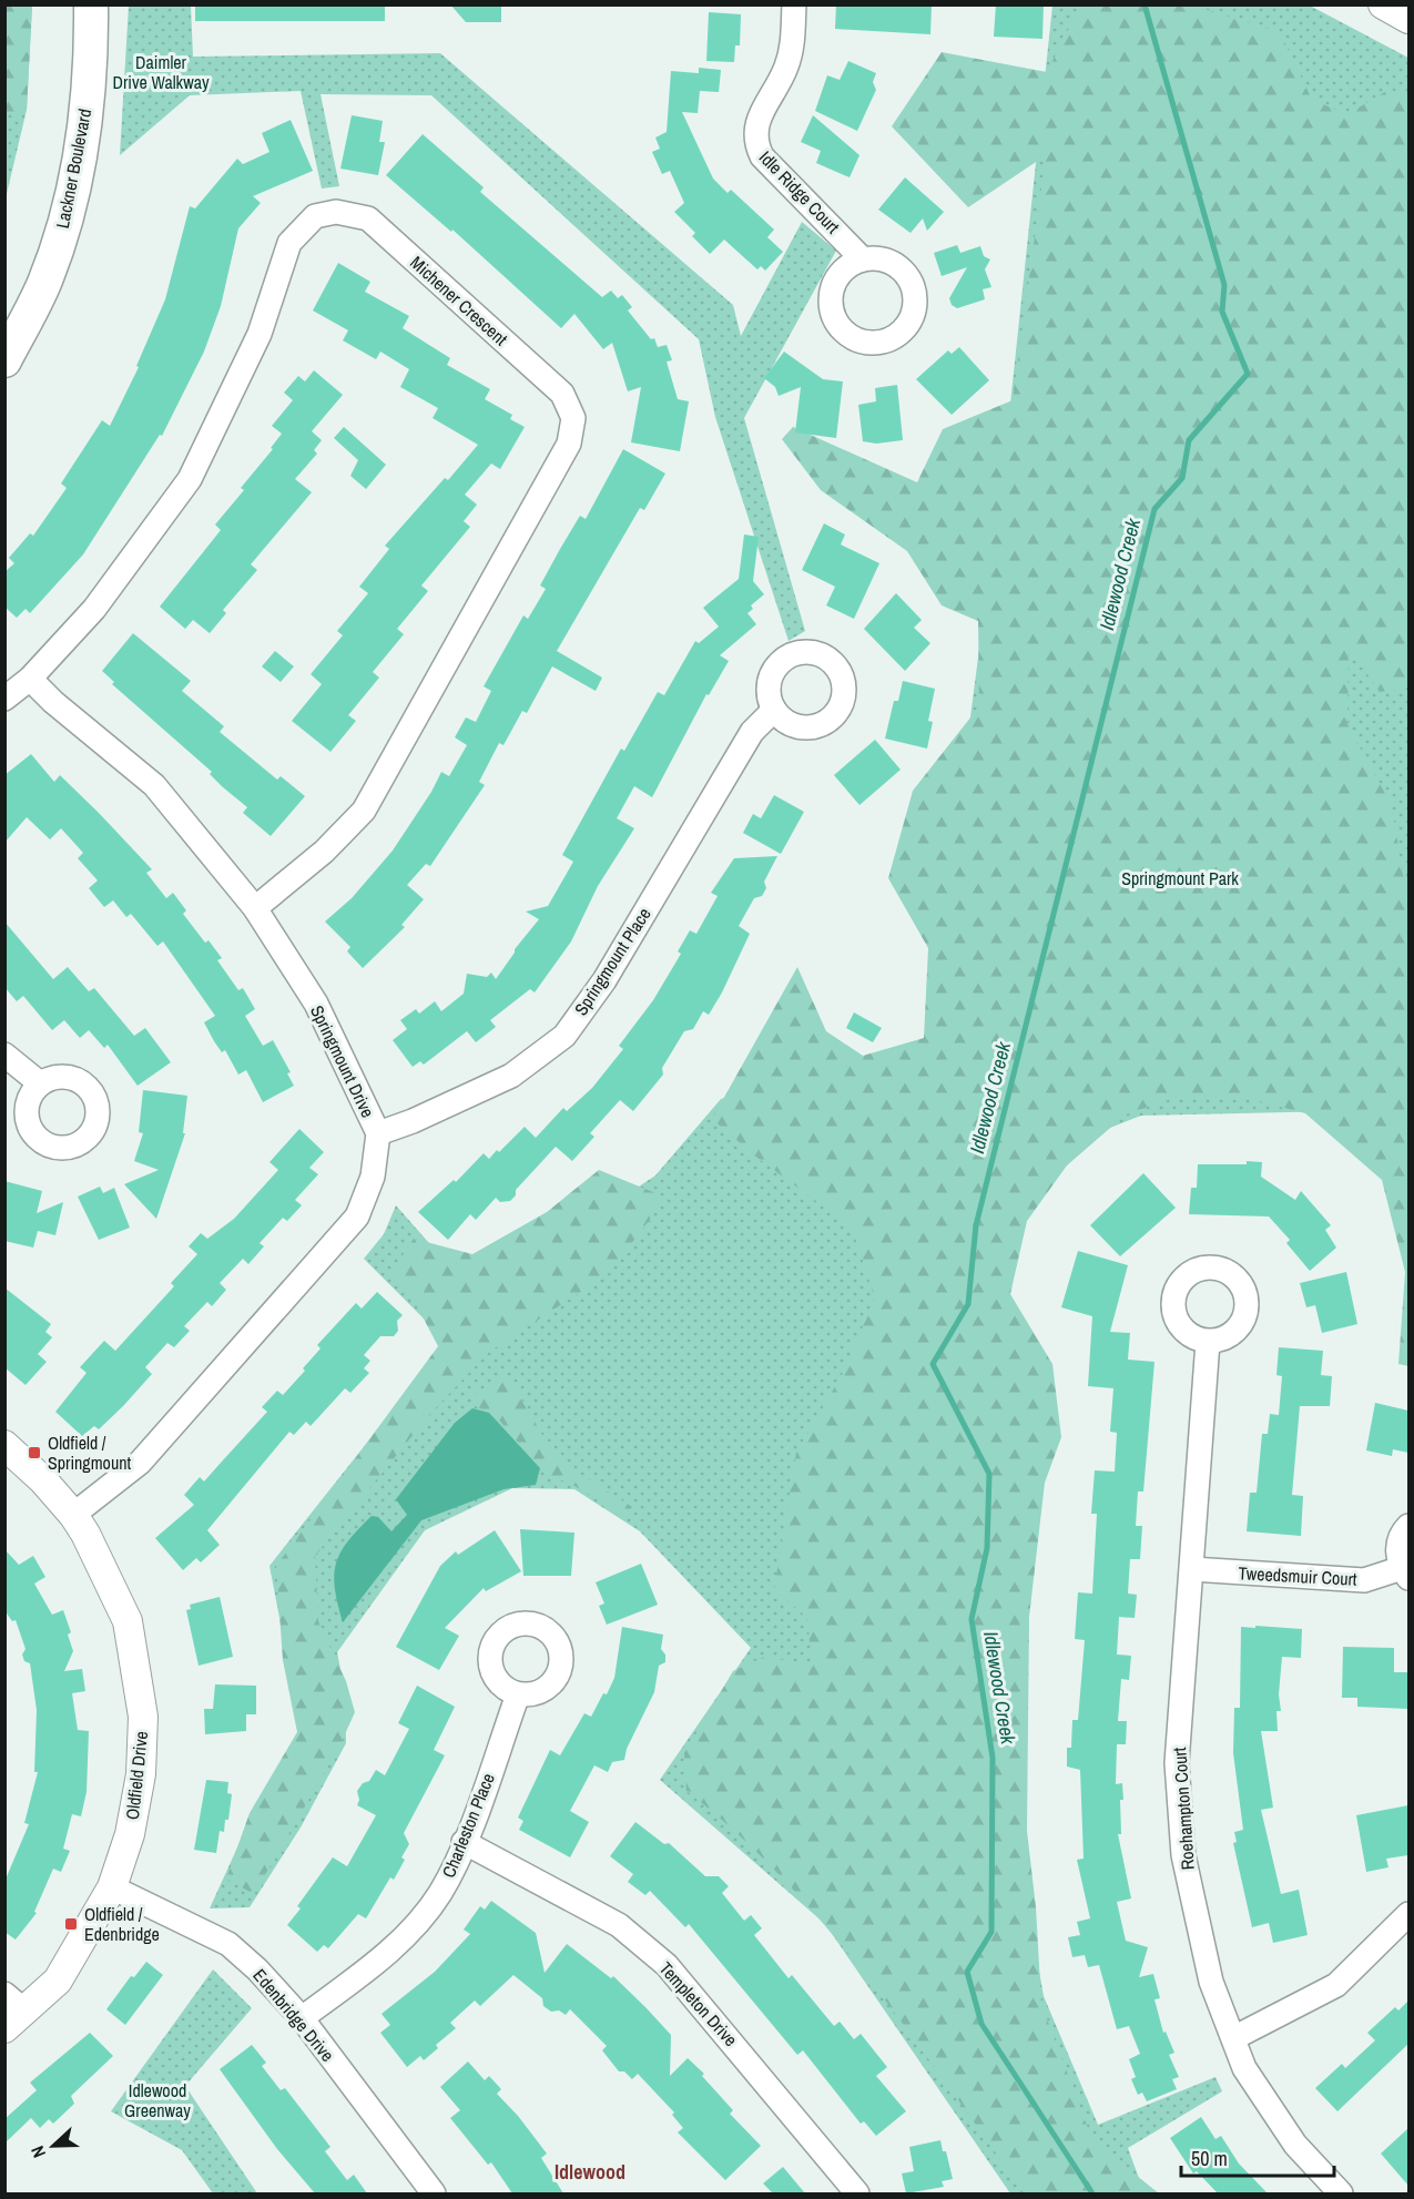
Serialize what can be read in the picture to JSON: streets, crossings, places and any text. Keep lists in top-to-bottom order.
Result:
{
  "streets": {
    "main road": ["Lackner Boulevard"],
    "street": [
      "Idle Ridge Court",
      "Michener Crescent",
      "Springmount Place",
      "Springmount Drive",
      "Tweedsmuir Court",
      "Oldfield Drive",
      "Roehampton Court",
      "Charleston Place",
      "Templeton Drive",
      "Edenbridge Drive"
    ]
  },
  "crossings": [
    ["Michener Crescent", "Springmount Drive"],
    ["Springmount Place", "Springmount Drive"],
    ["Springmount Drive", "Oldfield Drive"],
    ["Tweedsmuir Court", "Roehampton Court"],
    ["Oldfield Drive", "Edenbridge Drive"],
    ["Charleston Place", "Templeton Drive"],
    ["Charleston Place", "Edenbridge Drive"]
  ],
  "districts": ["Idlewood"],
  "water": ["Idlewood Creek"],
  "parks": ["Daimler Drive Walkway", "Springmount Park", "Idlewood Greenway"],
  "places": {
    "transit": ["Oldfield / Springmount", "Oldfield / Edenbridge"]
  },
  "scale_bar": "50 m",
  "north": "left"
}
